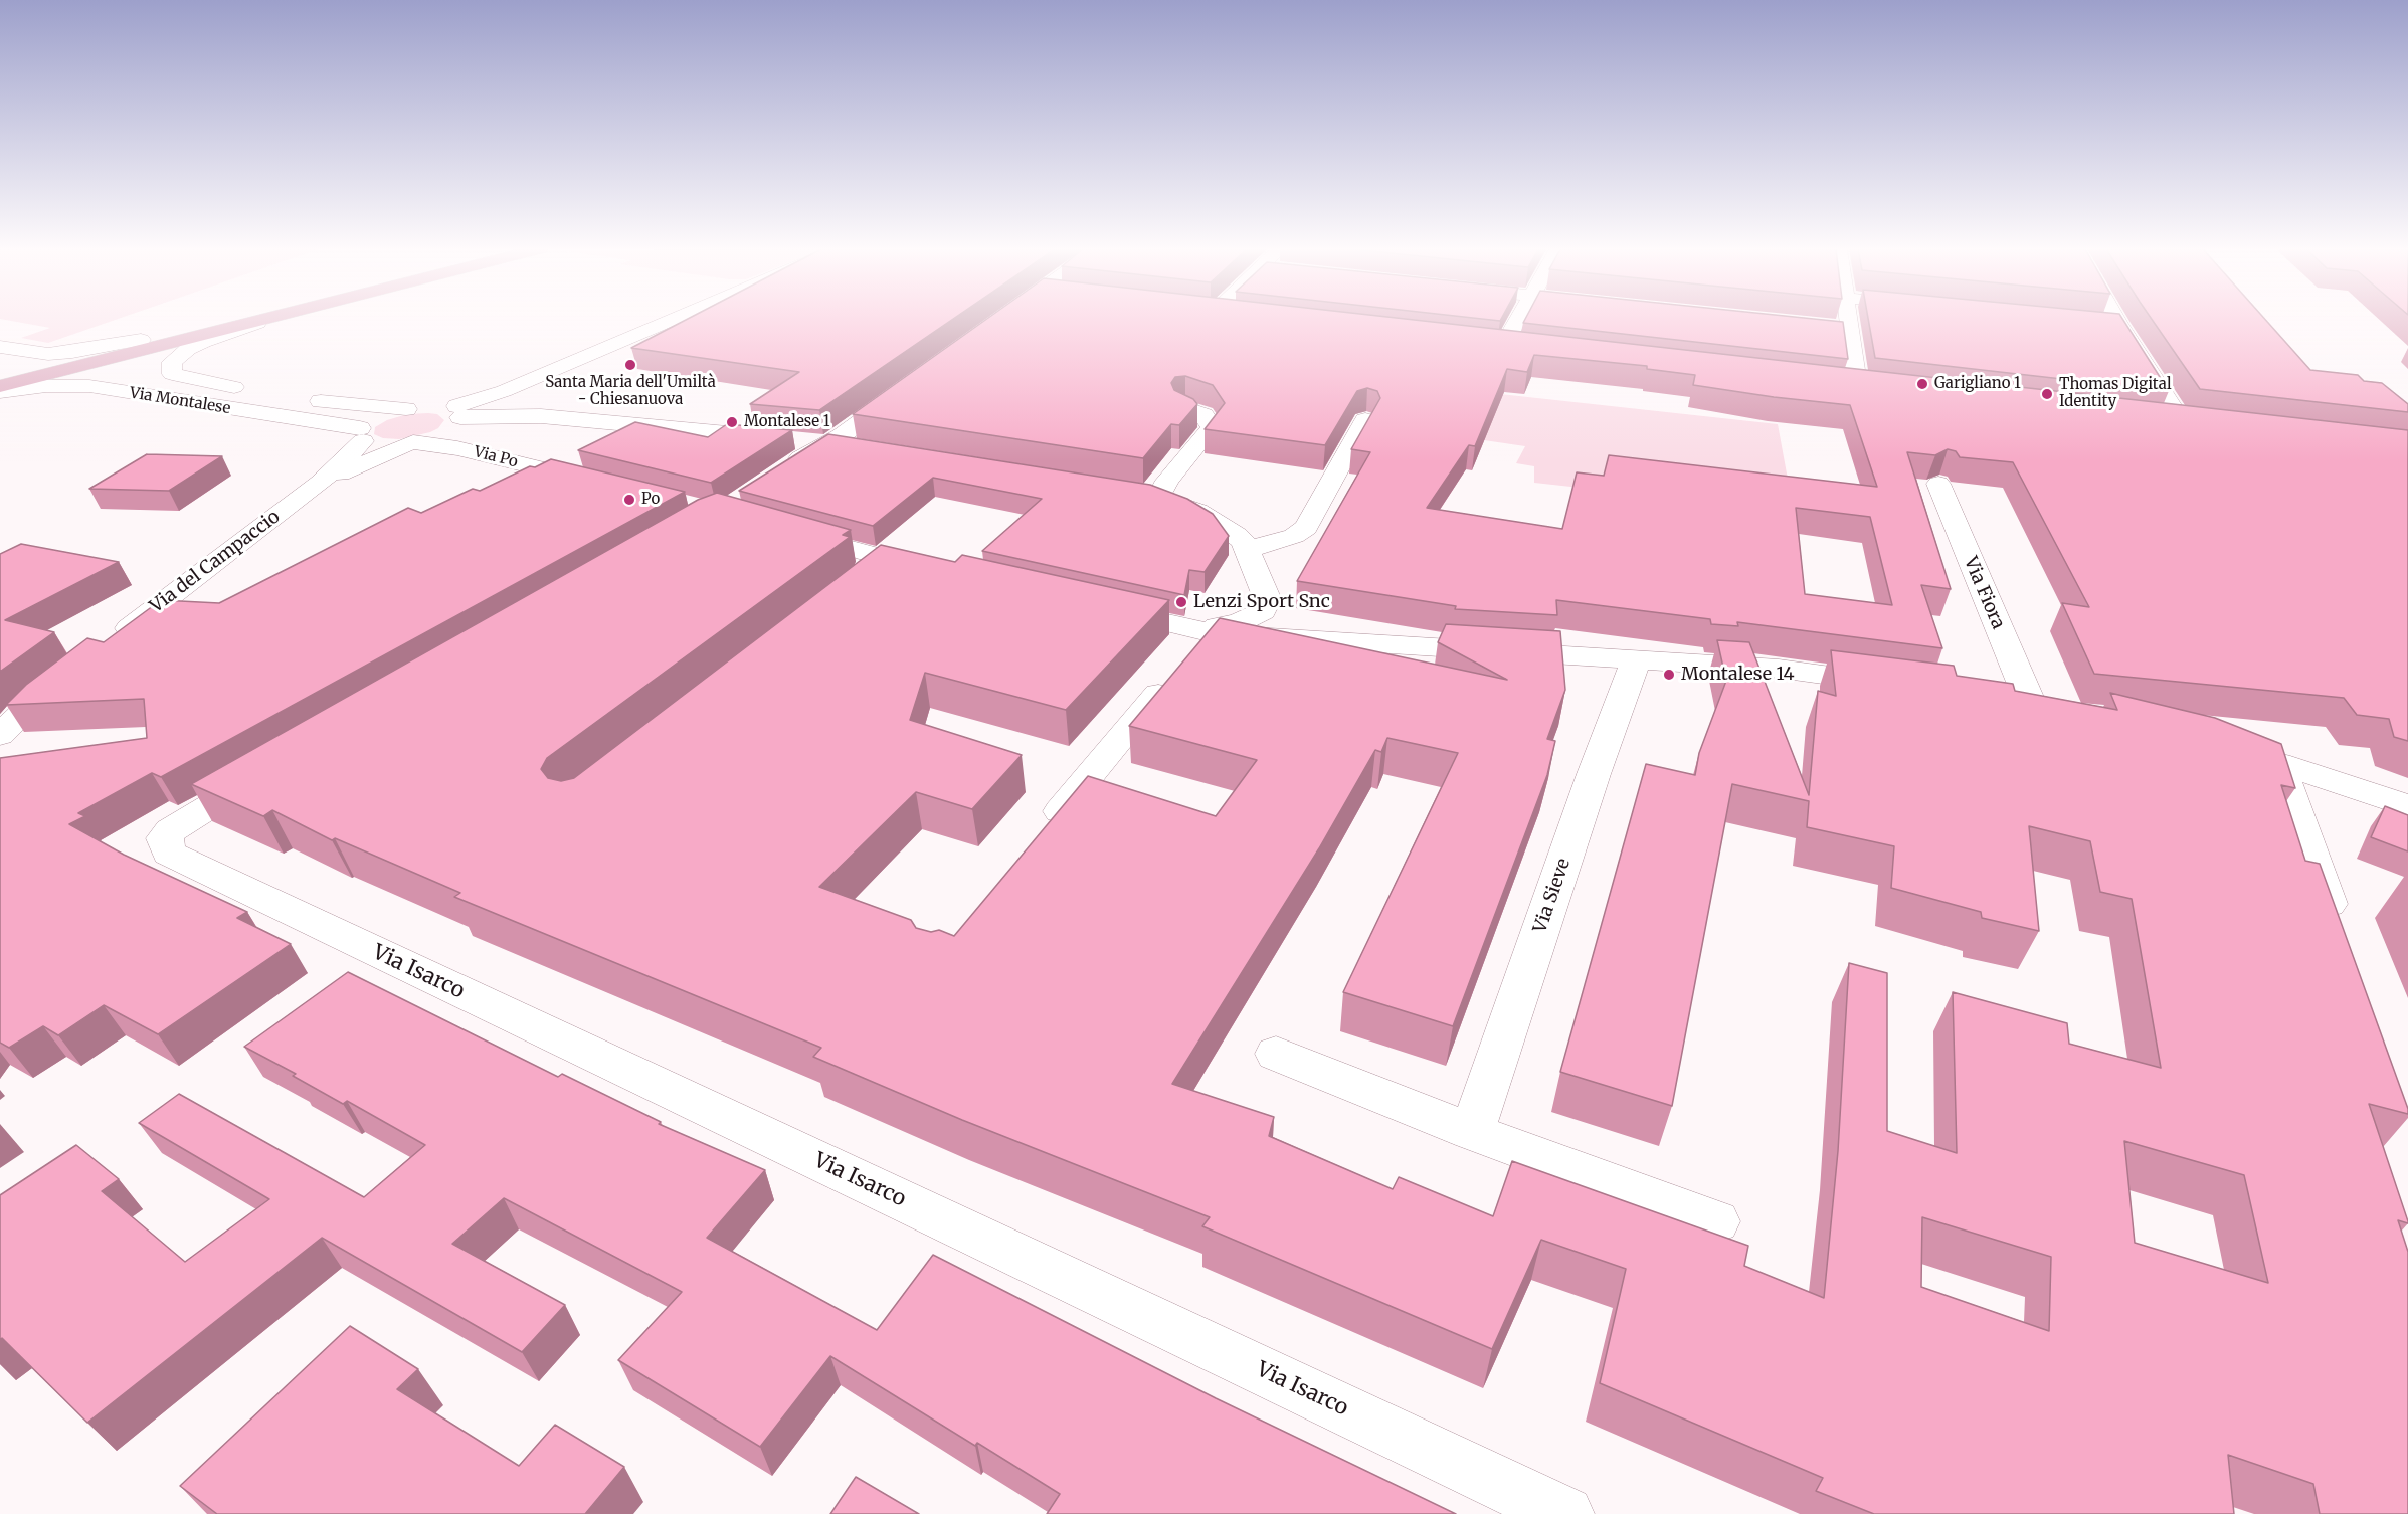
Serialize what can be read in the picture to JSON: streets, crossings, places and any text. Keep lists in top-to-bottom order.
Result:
{
  "streets": {
    "street": [
      "Via Montalese",
      "Via Po",
      "Via del Campaccio",
      "Via Fiora",
      "Via Sieve",
      "Via Isarco"
    ]
  },
  "crossings": [
    ["Via Montalese", "Via Po"],
    ["Via Montalese", "Via del Campaccio"],
    ["Via Po", "Via del Campaccio"]
  ],
  "places": [
    "Santa Maria dell'Umiltà - Chiesanuova",
    "Garigliano 1",
    "Thomas Digital Identity",
    "Montalese 1",
    "Po",
    "Lenzi Sport Snc",
    "Montalese 14"
  ]
}
